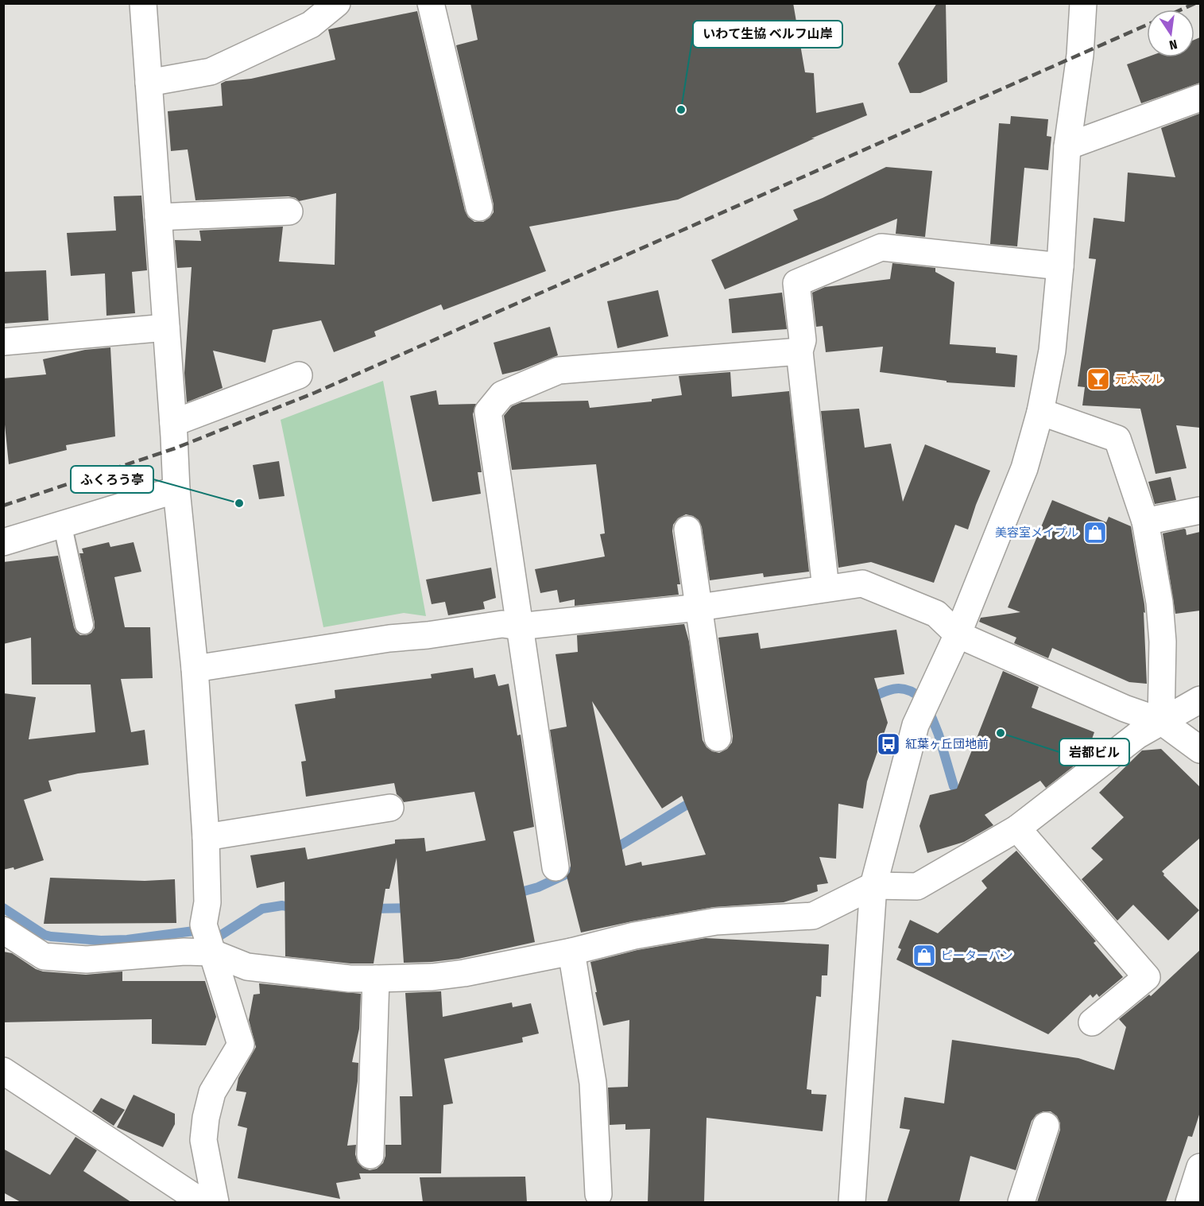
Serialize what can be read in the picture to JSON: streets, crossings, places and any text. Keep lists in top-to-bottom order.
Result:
{
  "places": {
    "other": ["いわて生協 ベルフ山岸", "ふくろう亭", "岩都ビル"],
    "bar": ["元太マル"],
    "shop": ["美容室メイプル", "ピーターパン"],
    "bus stop": ["紅葉ヶ丘団地前"]
  },
  "north": "bottom"
}
